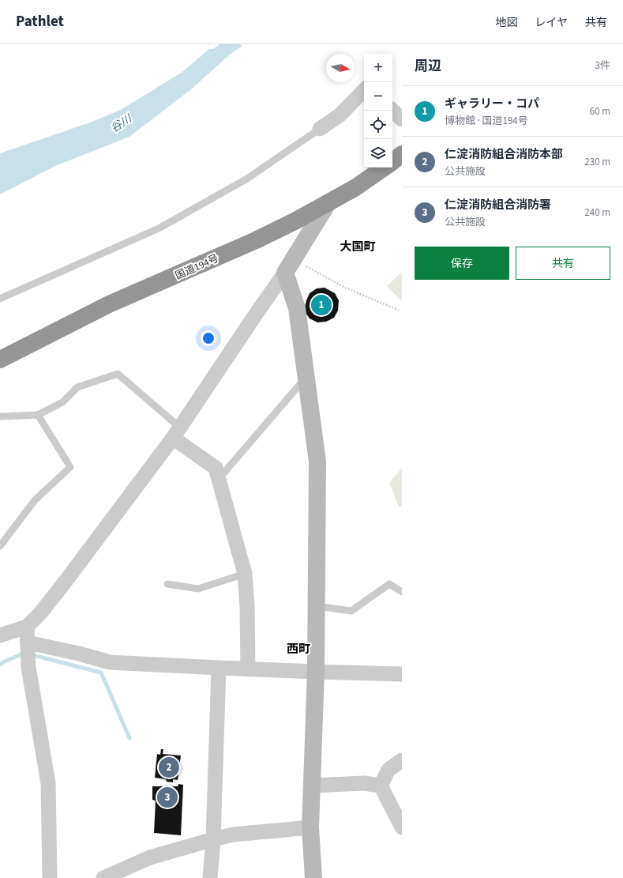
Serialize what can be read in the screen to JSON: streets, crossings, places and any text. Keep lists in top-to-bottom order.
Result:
{
  "streets": {
    "highway": ["国道194号"]
  },
  "districts": ["大国町", "西町"],
  "water": ["谷川"],
  "north": "right",
  "page": {
    "header": "Pathlet",
    "nav": ["地図", "レイヤ", "共有"],
    "heading": ["周辺", "3件"],
    "map_buttons": ["+", "−"],
    "list": [
      {
        "mark": "1",
        "name": "ギャラリー・コパ",
        "note": "博物館 · 国道194号",
        "value": "60 m"
      },
      {
        "mark": "2",
        "name": "仁淀消防組合消防本部",
        "note": "公共施設",
        "value": "230 m"
      },
      {
        "mark": "3",
        "name": "仁淀消防組合消防署",
        "note": "公共施設",
        "value": "240 m"
      }
    ],
    "buttons": ["保存", "共有"],
    "pins": ["1", "2", "3"]
  }
}
